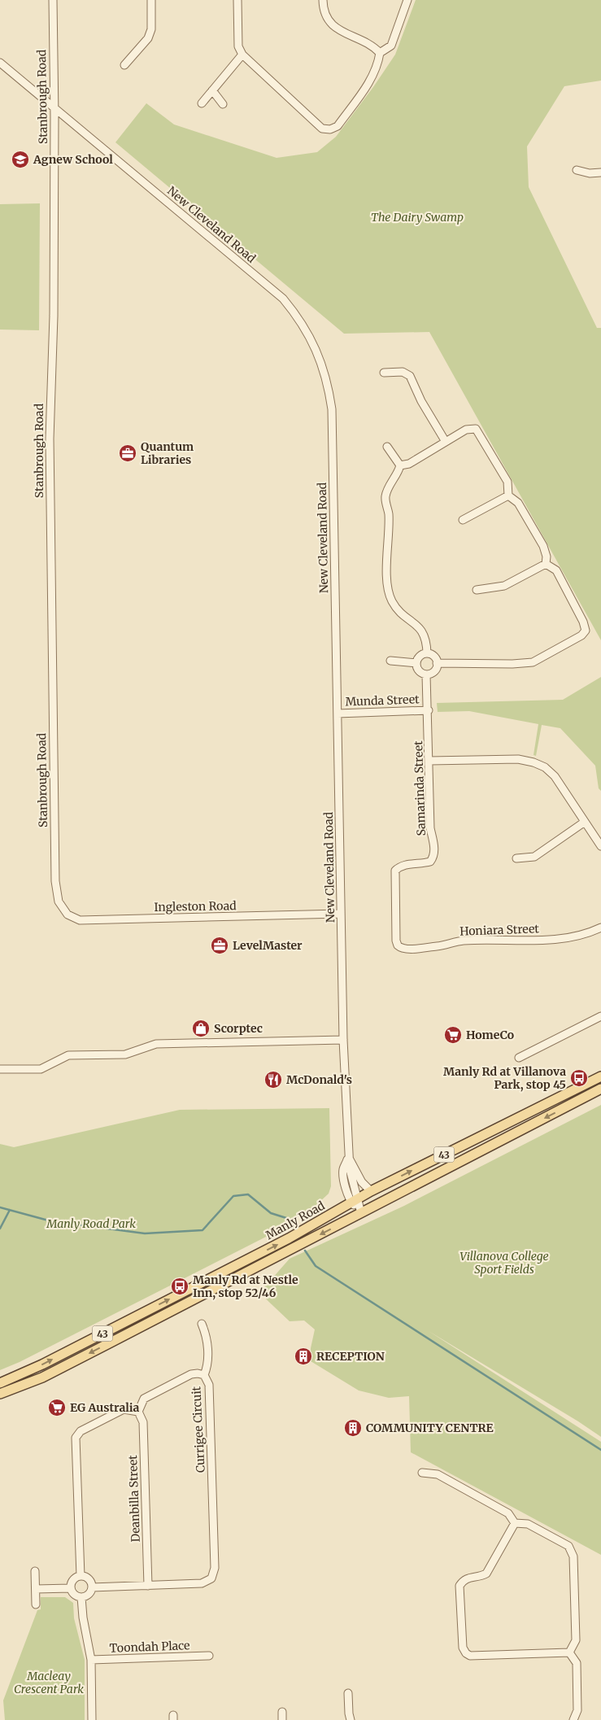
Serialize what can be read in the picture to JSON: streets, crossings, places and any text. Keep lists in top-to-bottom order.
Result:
{
  "streets": {
    "main road": ["43", "Manly Road"],
    "street": [
      "Stanbrough Road",
      "New Cleveland Road",
      "Munda Street",
      "Samarinda Street",
      "Ingleston Road",
      "Honiara Street",
      "Currigee Circuit",
      "Deanbilla Street",
      "Toondah Place"
    ]
  },
  "crossings": [
    ["Stanbrough Road", "New Cleveland Road"],
    ["Stanbrough Road", "Ingleston Road"],
    ["New Cleveland Road", "Munda Street"],
    ["New Cleveland Road", "Ingleston Road"],
    ["New Cleveland Road", "Manly Road"],
    ["Munda Street", "Samarinda Street"],
    ["Samarinda Street", "Honiara Street"],
    ["Currigee Circuit", "Deanbilla Street"]
  ],
  "parks": [
    "The Dairy Swamp",
    "Manly Road Park",
    "Villanova College Sport Fields",
    "Macleay Crescent Park"
  ],
  "places": {
    "school or university": ["Agnew School"],
    "office": ["Quantum Libraries", "LevelMaster"],
    "shop": ["Scorptec"],
    "supermarket": ["HomeCo", "EG Australia"],
    "bus stop": ["Manly Rd at Villanova Park, stop 45", "Manly Rd at Nestle Inn, stop 52/46"],
    "restaurant": ["McDonald's"],
    "building": ["RECEPTION", "COMMUNITY CENTRE"]
  }
}
